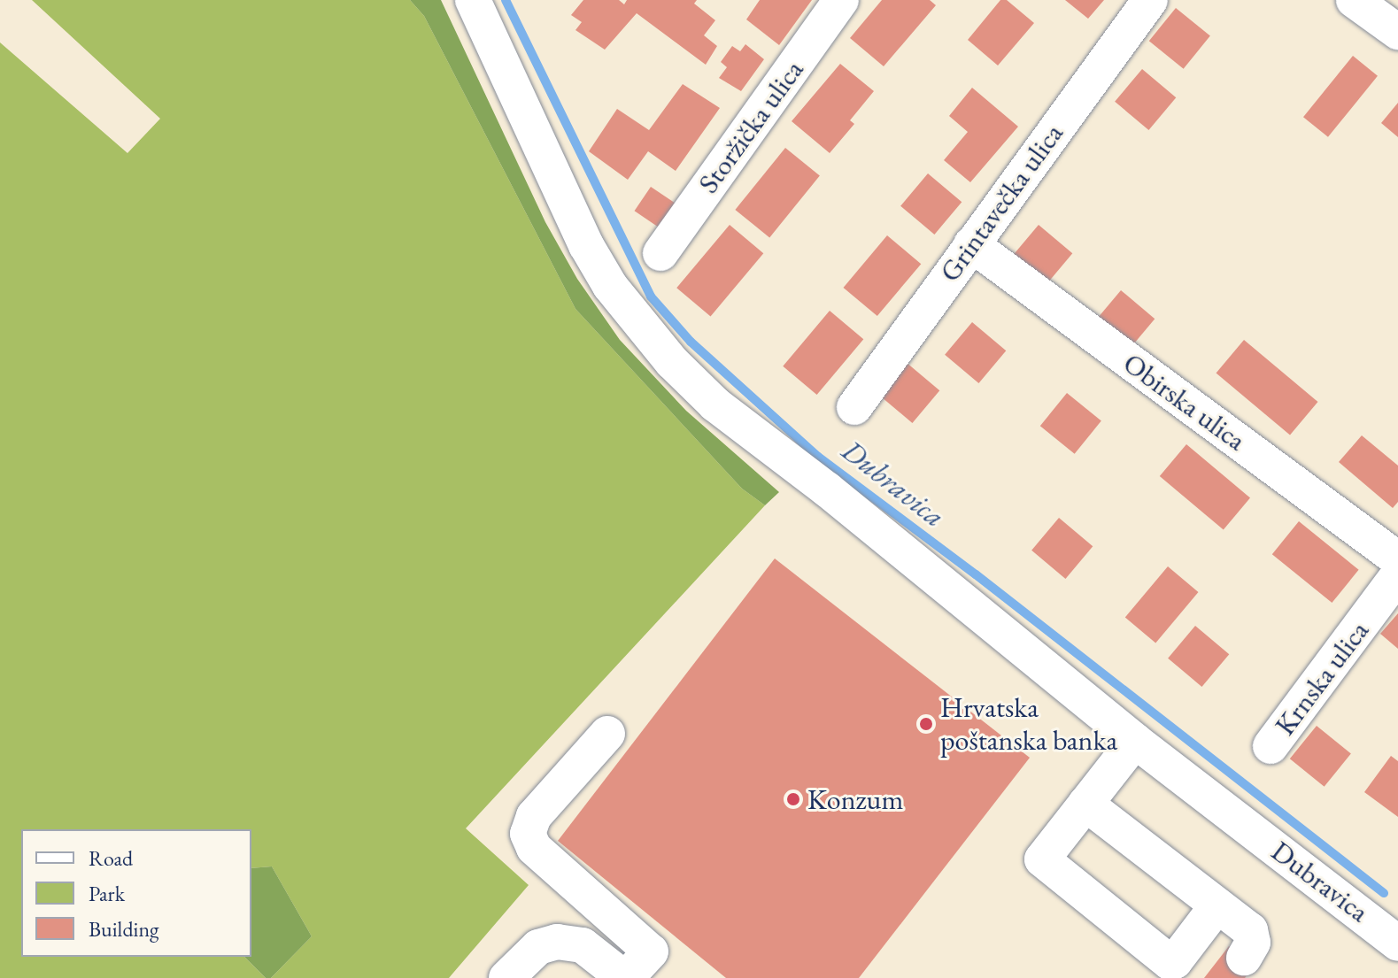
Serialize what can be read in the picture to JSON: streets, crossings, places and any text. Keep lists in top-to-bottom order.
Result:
{
  "streets": {
    "street": [
      "Storžička ulica",
      "Grintavečka ulica",
      "Obirska ulica",
      "Krnska ulica",
      "Dubravica"
    ]
  },
  "crossings": [
    ["Grintavečka ulica", "Obirska ulica"]
  ],
  "water": ["Dubravica"],
  "places": ["Hrvatska poštanska banka", "Konzum"],
  "legend": ["Road", "Park", "Building"]
}
